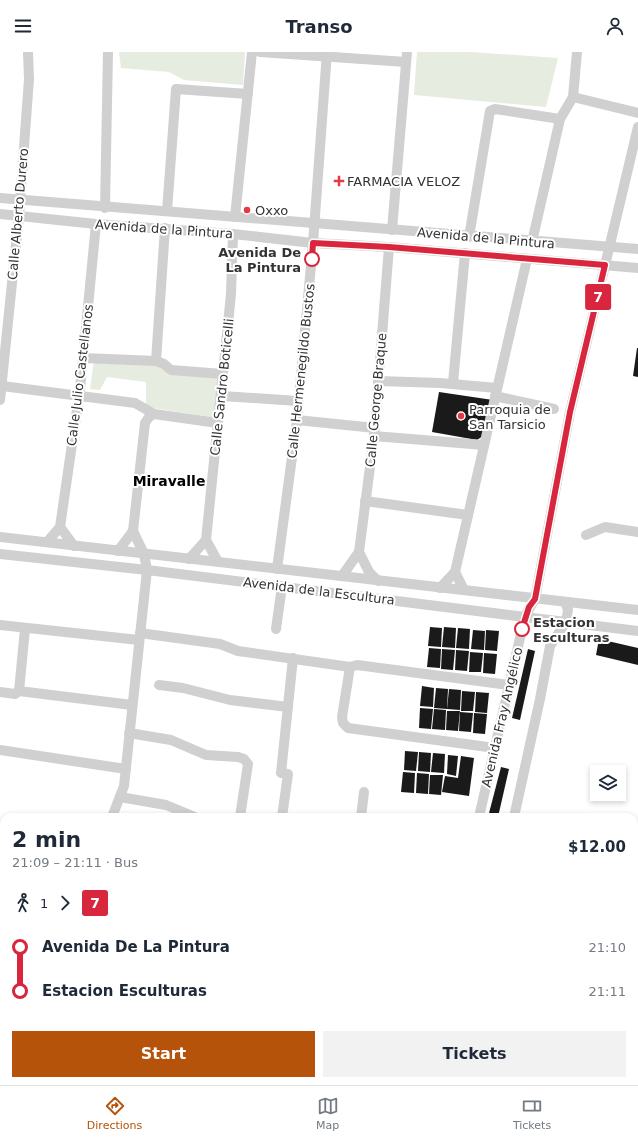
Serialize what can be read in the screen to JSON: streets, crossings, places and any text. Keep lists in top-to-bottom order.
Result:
{
  "streets": {
    "street": [
      "Calle Alberto Durero",
      "Avenida de la Pintura",
      "Calle Hermenegildo Bustos",
      "Calle Julio Castellanos",
      "Calle Sandro Boticelli",
      "Calle George Braque",
      "Avenida de la Escultura",
      "Avenida Fray Angélico"
    ]
  },
  "crossings": [
    ["Calle Alberto Durero", "Avenida de la Pintura"],
    ["Avenida de la Pintura", "Calle Hermenegildo Bustos"],
    ["Avenida de la Pintura", "Calle Julio Castellanos"],
    ["Avenida de la Pintura", "Calle Sandro Boticelli"],
    ["Avenida de la Pintura", "Calle George Braque"],
    ["Avenida de la Pintura", "Avenida Fray Angélico"],
    ["Calle Hermenegildo Bustos", "Avenida de la Escultura"],
    ["Calle George Braque", "Avenida de la Escultura"],
    ["Avenida de la Escultura", "Avenida Fray Angélico"]
  ],
  "districts": ["Miravalle"],
  "places": {
    "health": ["FARMACIA VELOZ"],
    "other": [
      "Oxxo",
      "Avenida De La Pintura",
      "Parroquia de San Tarsicio",
      "Estacion Esculturas"
    ]
  },
  "lines": ["bus line 7"],
  "page": {
    "header": "Transo",
    "on_map": "7",
    "heading": ["2 min", "21:09 – 21:11 · Bus", "$12.00"],
    "legs": ["1", "7"],
    "list": [
      {
        "name": "Avenida De La Pintura",
        "value": "21:10"
      },
      {
        "name": "Estacion Esculturas",
        "value": "21:11"
      }
    ],
    "buttons": ["Start", "Tickets"],
    "tabs": ["Directions", "Map", "Tickets"]
  }
}
